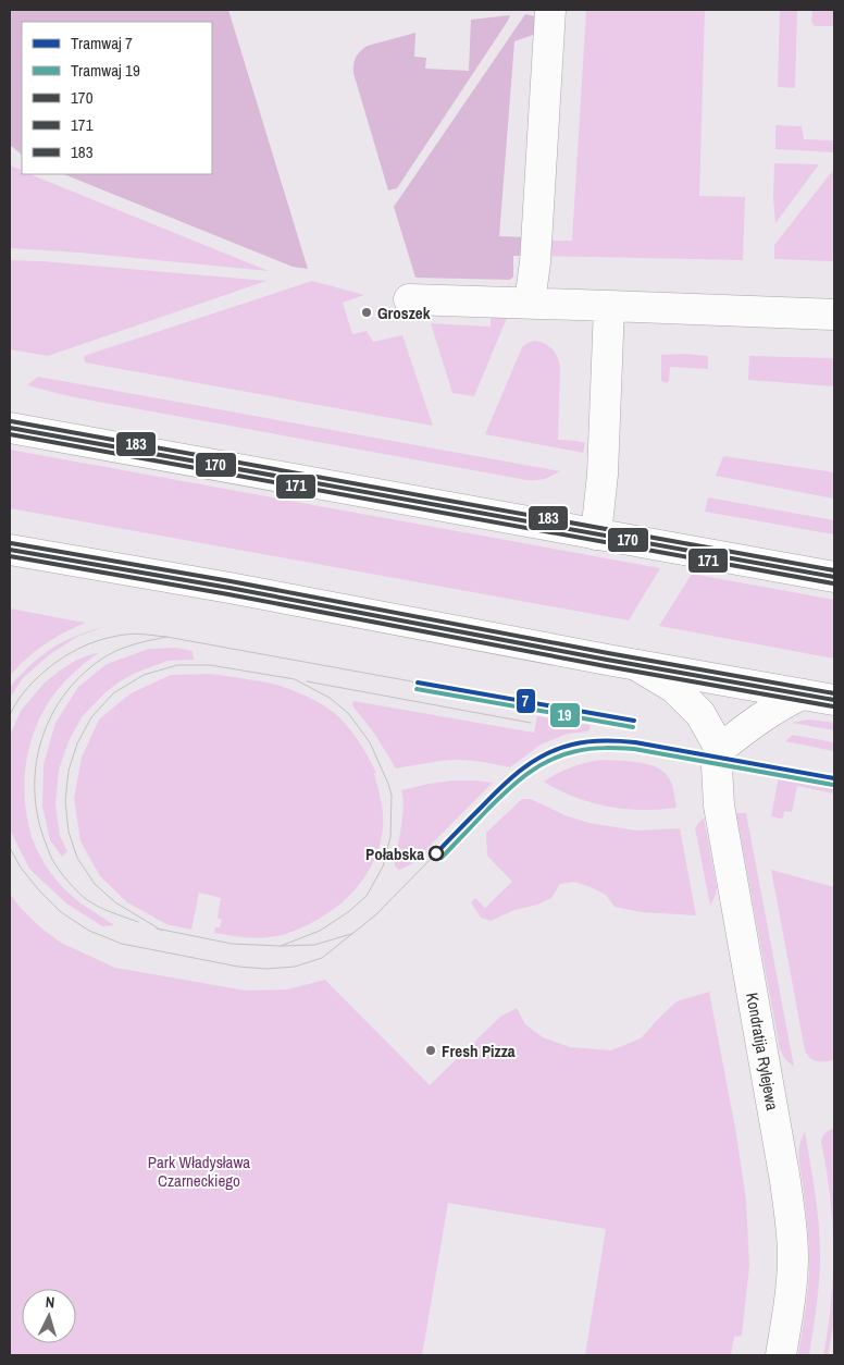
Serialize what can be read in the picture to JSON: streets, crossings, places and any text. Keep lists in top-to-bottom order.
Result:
{
  "streets": {
    "street": ["Kondratija Rylejewa"]
  },
  "parks": ["Park Władysława Czarneckiego"],
  "places": ["Groszek", "Połabska", "Fresh Pizza"],
  "lines": [
    "transit line 183",
    "transit line 170",
    "transit line 171",
    "tram line 7",
    "tram line 19"
  ],
  "legend": [
    "Tramwaj 7",
    "Tramwaj 19",
    "170",
    "171",
    "183"
  ],
  "north": "top"
}
